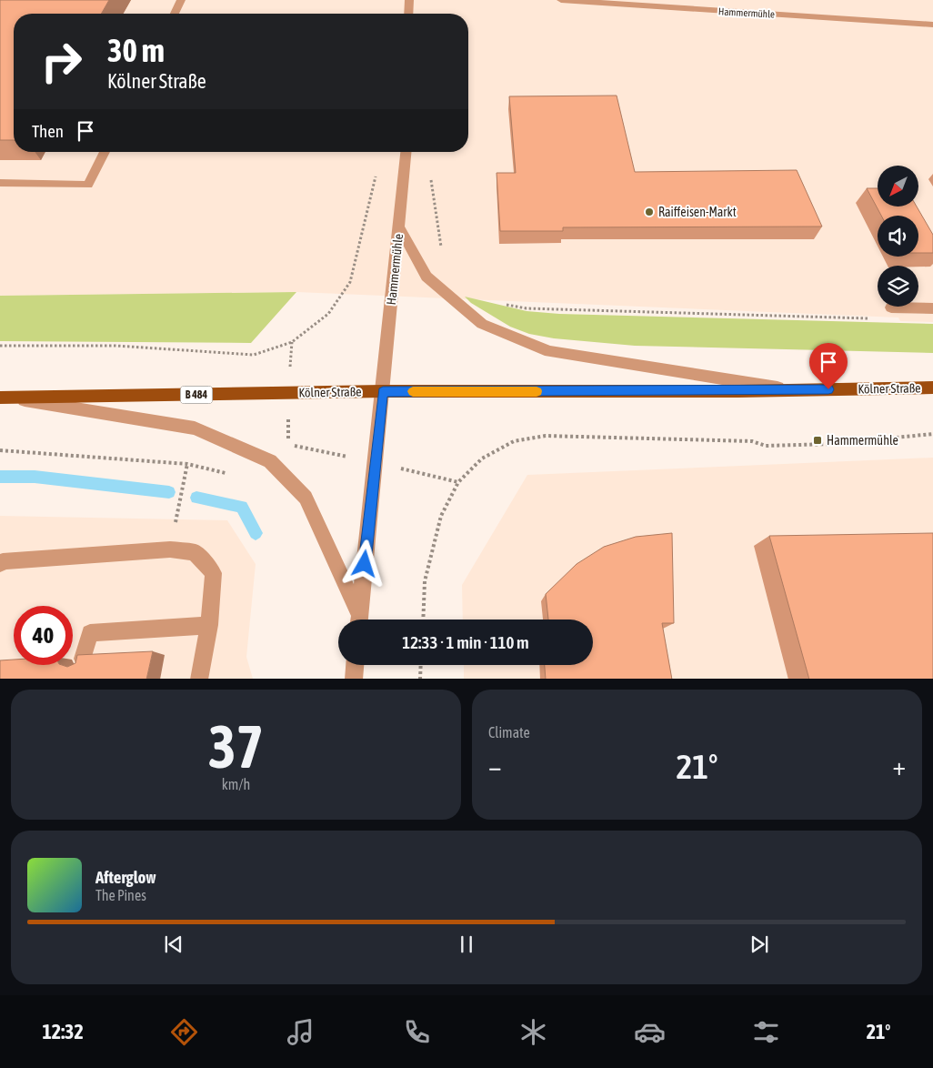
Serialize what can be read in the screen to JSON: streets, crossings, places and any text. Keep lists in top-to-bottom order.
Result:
{
  "streets": {
    "main road": ["Kölner Straße", "B 484"],
    "street": ["Hammermühle"]
  },
  "crossings": [
    ["Hammermühle", "Kölner Straße"]
  ],
  "places": {
    "other": ["Raiffeisen-Markt"],
    "transit": ["Hammermühle"]
  },
  "north": "bottom left",
  "page": {
    "turn": ["30 m", "Kölner Straße"],
    "then": "Then",
    "limit": "40",
    "trip": "12:33 · 1 min · 110 m",
    "tile": [
      ["37", "km/h"],
      "Climate"
    ],
    "heat": ["−", "21°", "+"],
    "song": ["Afterglow", "The Pines"],
    "tabs": ["12:32", "21°"]
  }
}
